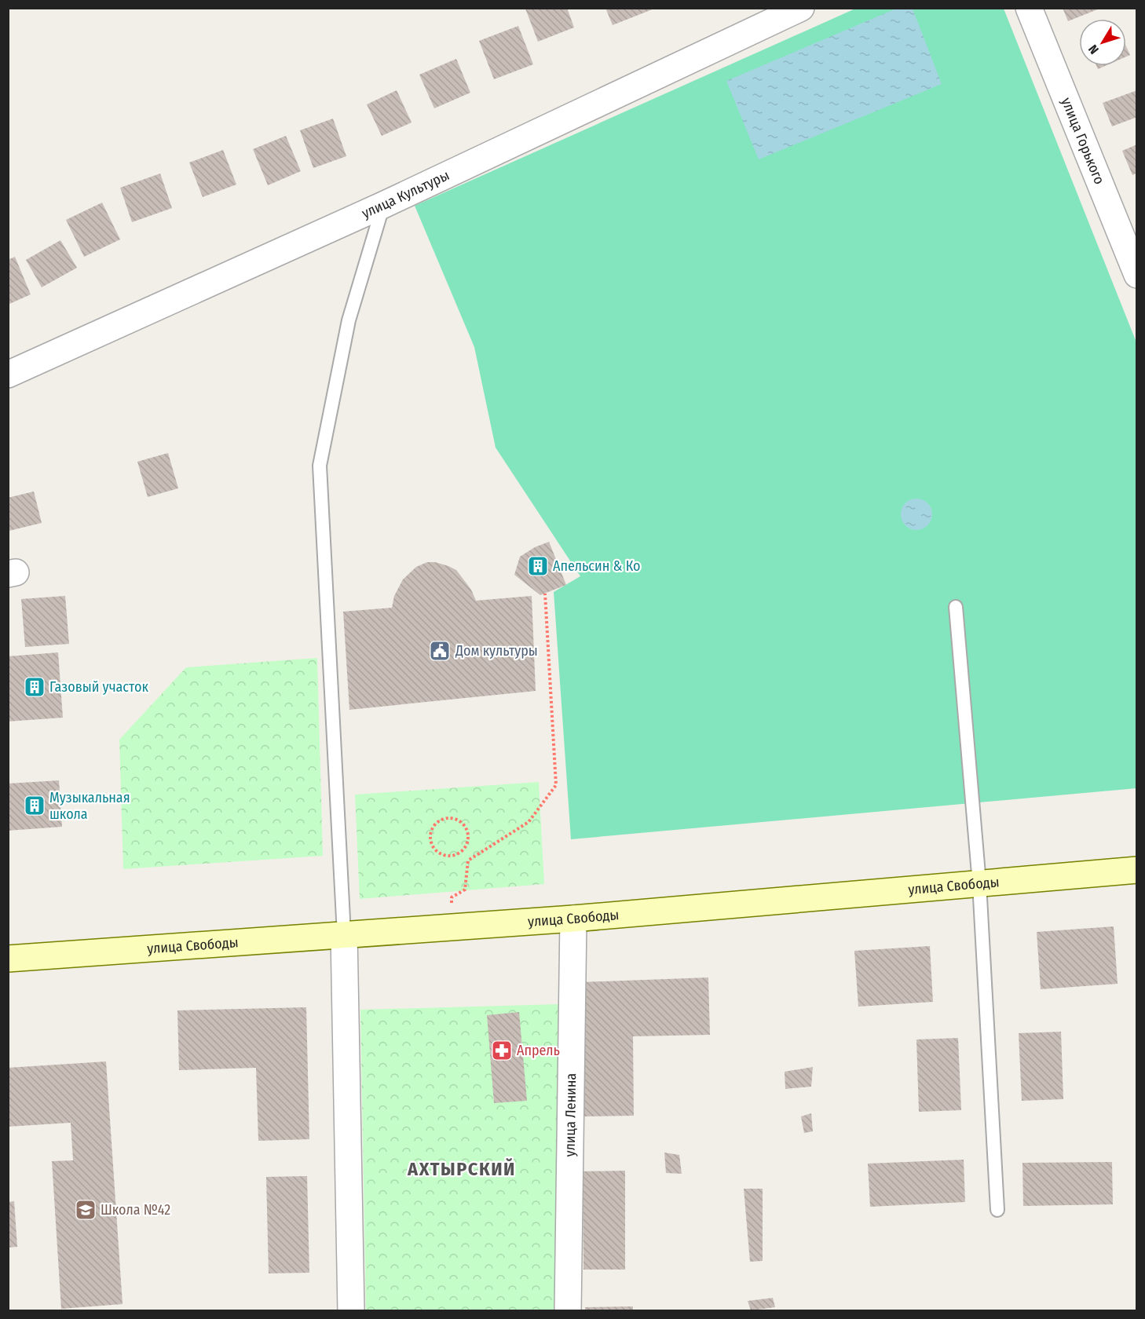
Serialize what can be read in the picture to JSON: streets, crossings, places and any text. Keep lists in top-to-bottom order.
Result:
{
  "streets": {
    "street": [
      "улица Горького",
      "улица Культуры",
      "улица Свободы",
      "улица Ленина"
    ]
  },
  "crossings": [
    ["улица Свободы", "улица Ленина"]
  ],
  "districts": ["АХТЫРСКИЙ"],
  "places": {
    "building": ["Апельсин & Ко", "Газовый участок", "Музыкальная школа"],
    "public building": ["Дом культуры"],
    "pharmacy": ["Апрель"],
    "school or university": ["Школа №42"]
  },
  "north": "bottom left"
}
